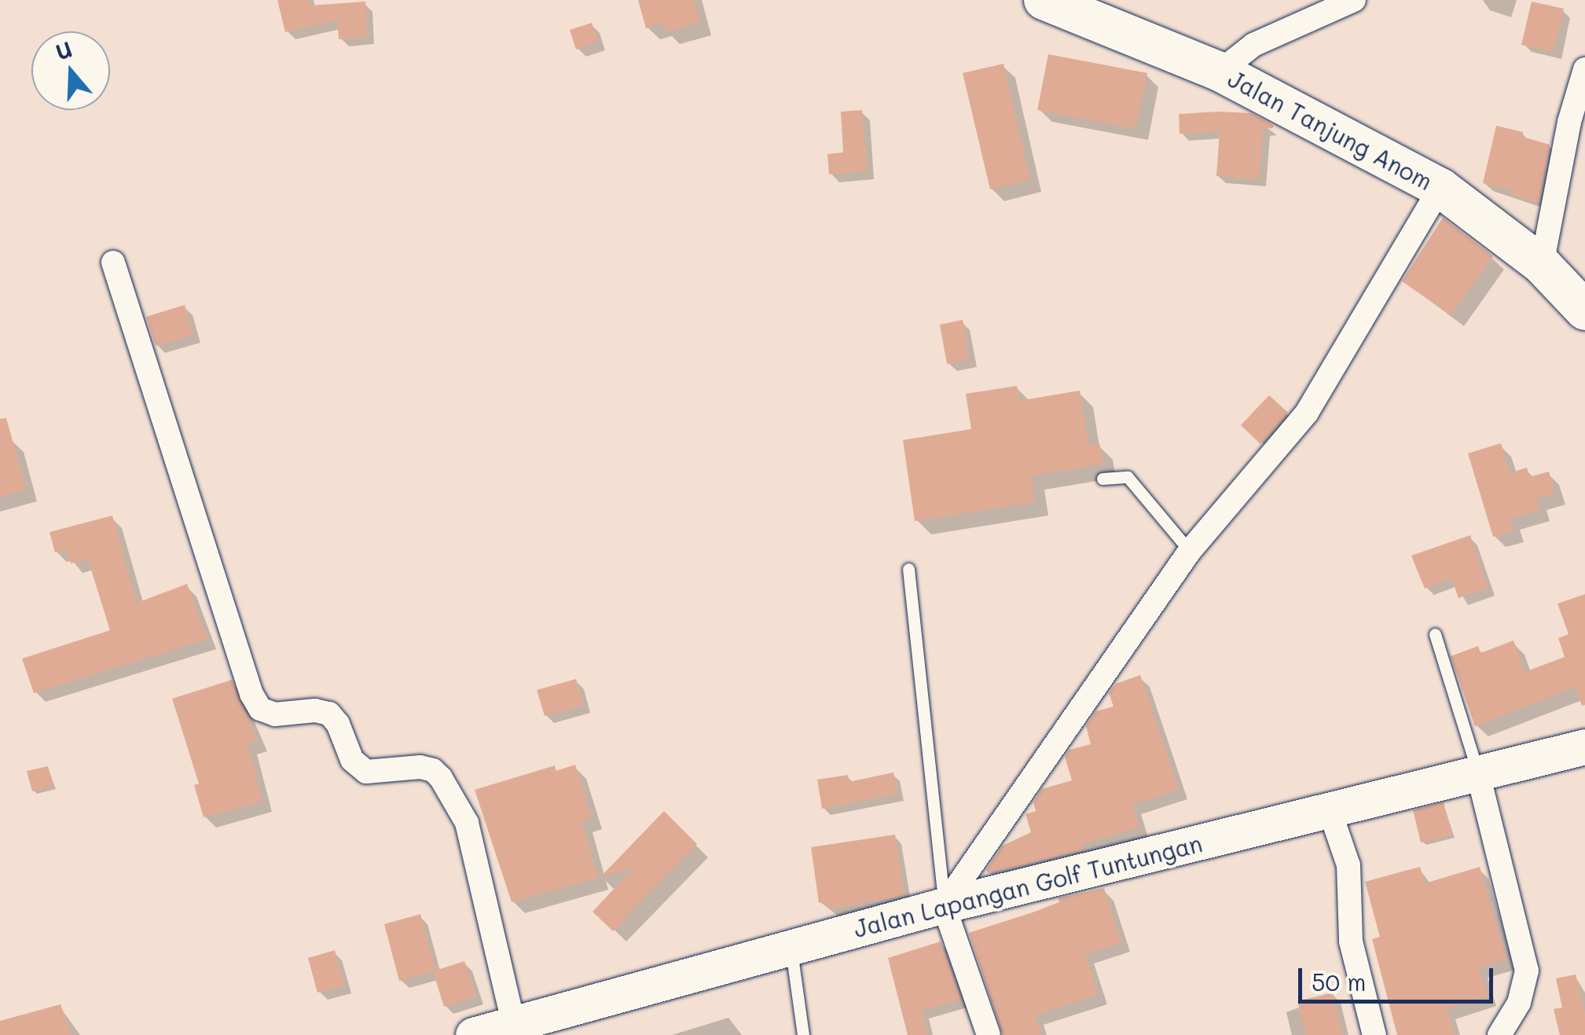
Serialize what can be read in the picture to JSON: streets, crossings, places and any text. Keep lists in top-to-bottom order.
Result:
{
  "streets": {
    "main road": ["Jalan Tanjung Anom"],
    "street": ["Jalan Lapangan Golf Tuntungan"]
  },
  "scale_bar": "50 m",
  "north": "top"
}
